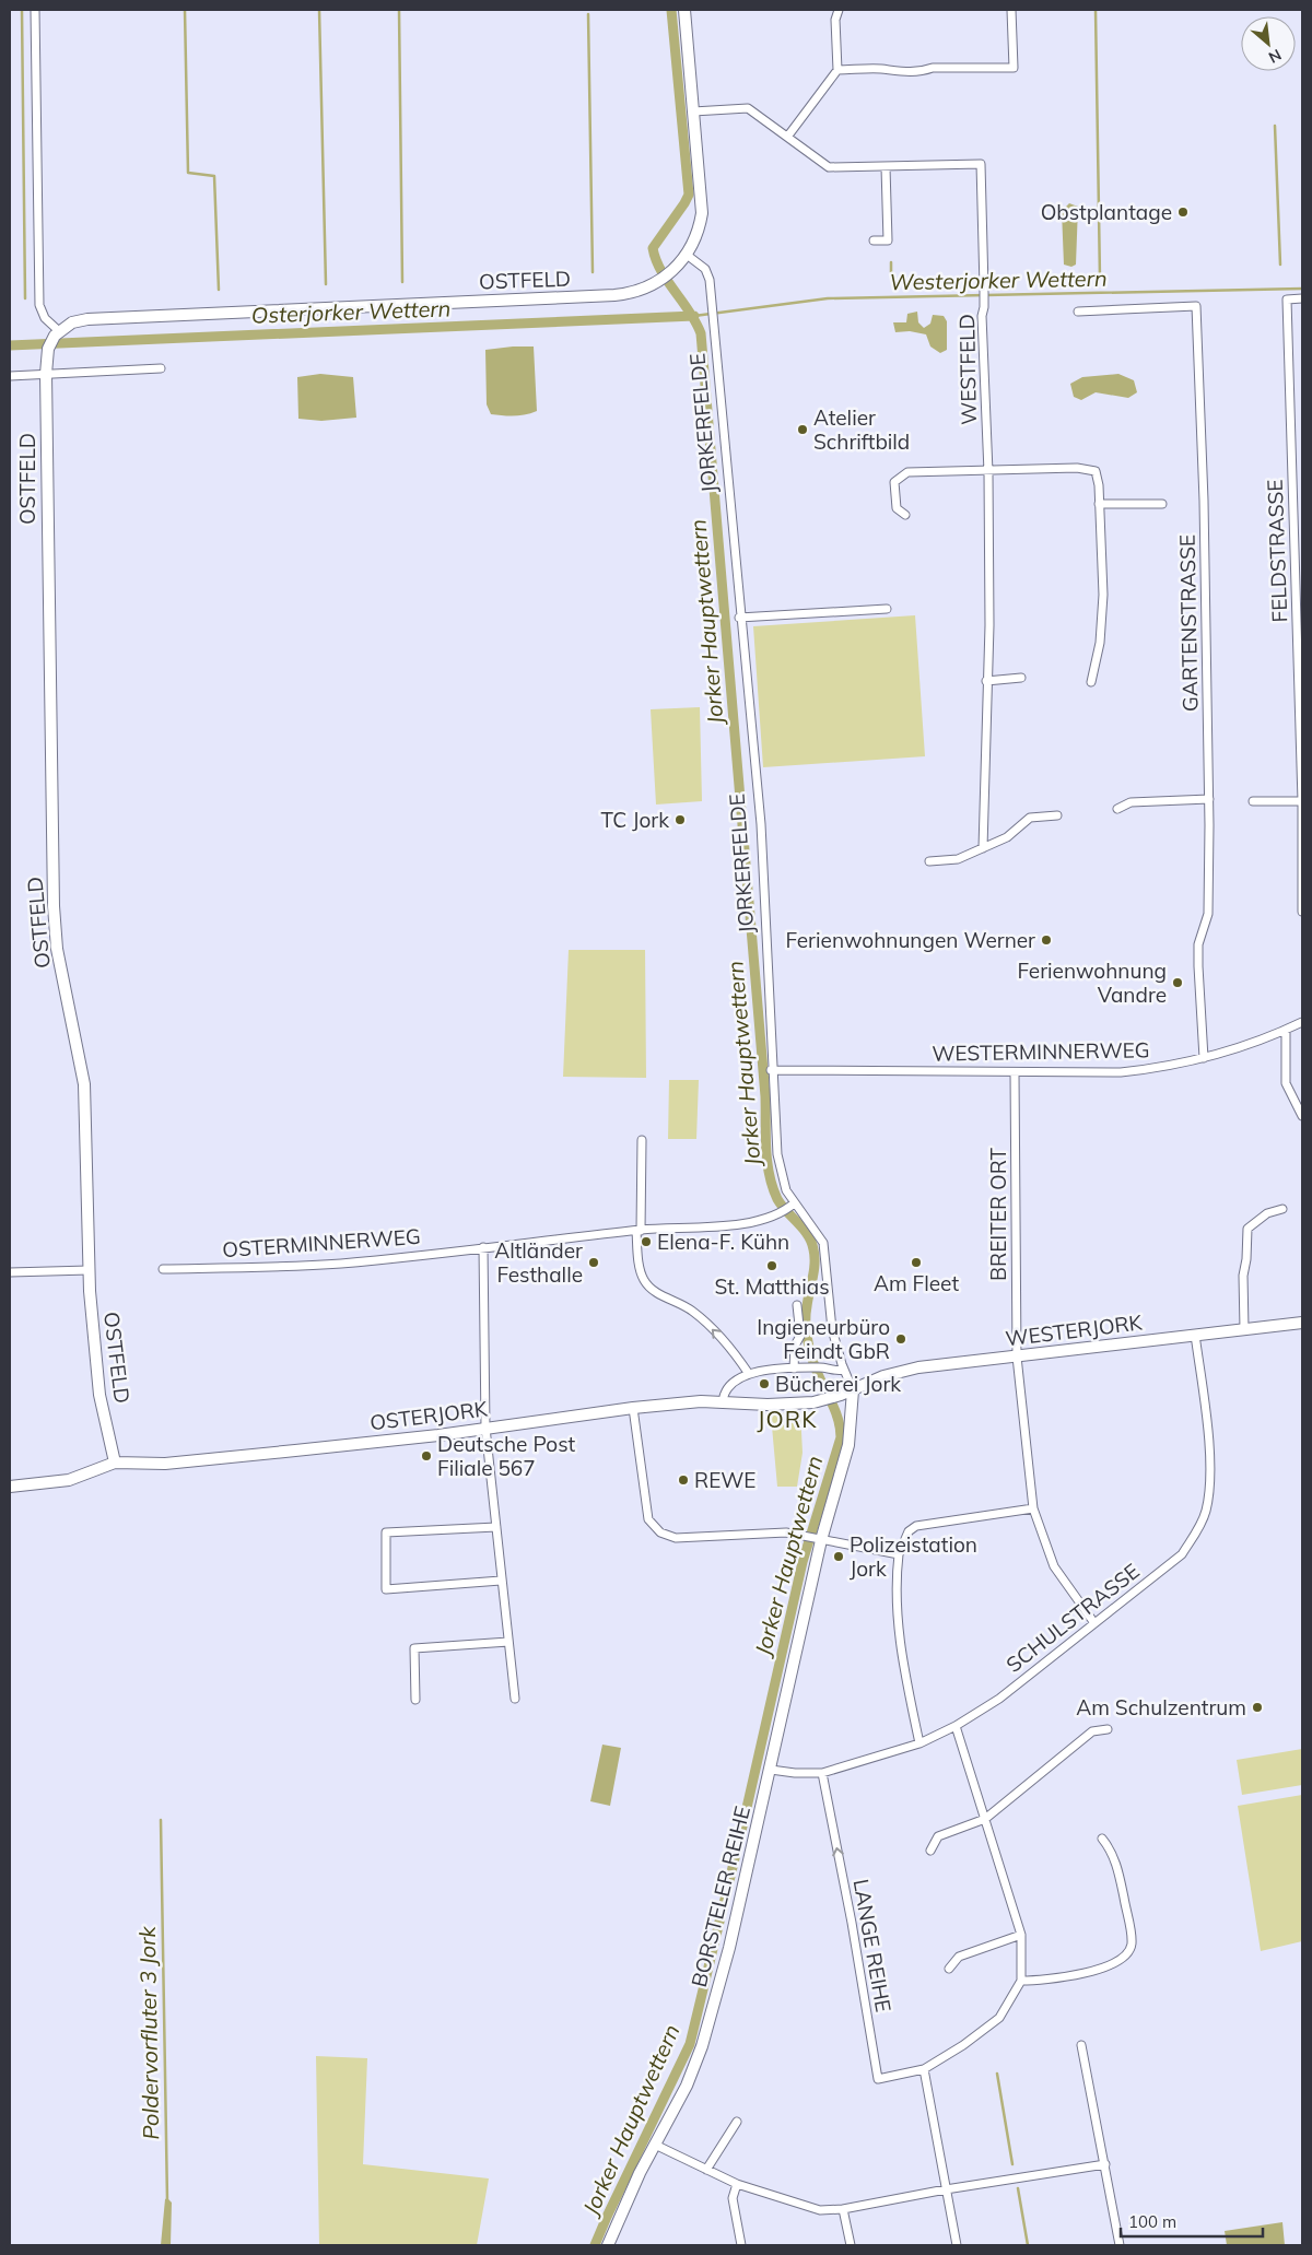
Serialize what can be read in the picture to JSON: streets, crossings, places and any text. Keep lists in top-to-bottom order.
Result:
{
  "streets": {
    "street": [
      "OSTFELD",
      "WESTFELD",
      "JORKERFELDE",
      "FELDSTRASSE",
      "GARTENSTRASSE",
      "WESTERMINNERWEG",
      "BREITER ORT",
      "OSTERMINNERWEG",
      "WESTERJORK",
      "OSTERJORK",
      "SCHULSTRASSE",
      "BORSTELER REIHE",
      "LANGE REIHE"
    ]
  },
  "crossings": [
    ["OSTFELD", "JORKERFELDE"],
    ["OSTFELD", "OSTERJORK"],
    ["JORKERFELDE", "WESTERMINNERWEG"],
    ["JORKERFELDE", "OSTERMINNERWEG"],
    ["GARTENSTRASSE", "WESTERMINNERWEG"],
    ["WESTERMINNERWEG", "BREITER ORT"],
    ["BREITER ORT", "WESTERJORK"],
    ["BREITER ORT", "SCHULSTRASSE"],
    ["WESTERJORK", "OSTERJORK"],
    ["WESTERJORK", "SCHULSTRASSE"],
    ["WESTERJORK", "BORSTELER REIHE"],
    ["OSTERJORK", "BORSTELER REIHE"],
    ["SCHULSTRASSE", "BORSTELER REIHE"],
    ["SCHULSTRASSE", "LANGE REIHE"]
  ],
  "one_way": ["LANGE REIHE"],
  "districts": ["JORK"],
  "water": [
    "Westerjorker Wettern",
    "Osterjorker Wettern",
    "Jorker Hauptwettern",
    "Poldervorfluter 3 Jork"
  ],
  "places": [
    "Obstplantage",
    "Atelier Schriftbild",
    "TC Jork",
    "Ferienwohnungen Werner",
    "Ferienwohnung Vandre",
    "Elena-F. Kühn",
    "Altländer Festhalle",
    "Am Fleet",
    "St. Matthias",
    "Ingieneurbüro Feindt GbR",
    "Bücherei Jork",
    "Deutsche Post Filiale 567",
    "REWE",
    "Polizeistation Jork",
    "Am Schulzentrum"
  ],
  "scale_bar": "100 m",
  "north": "bottom right"
}
